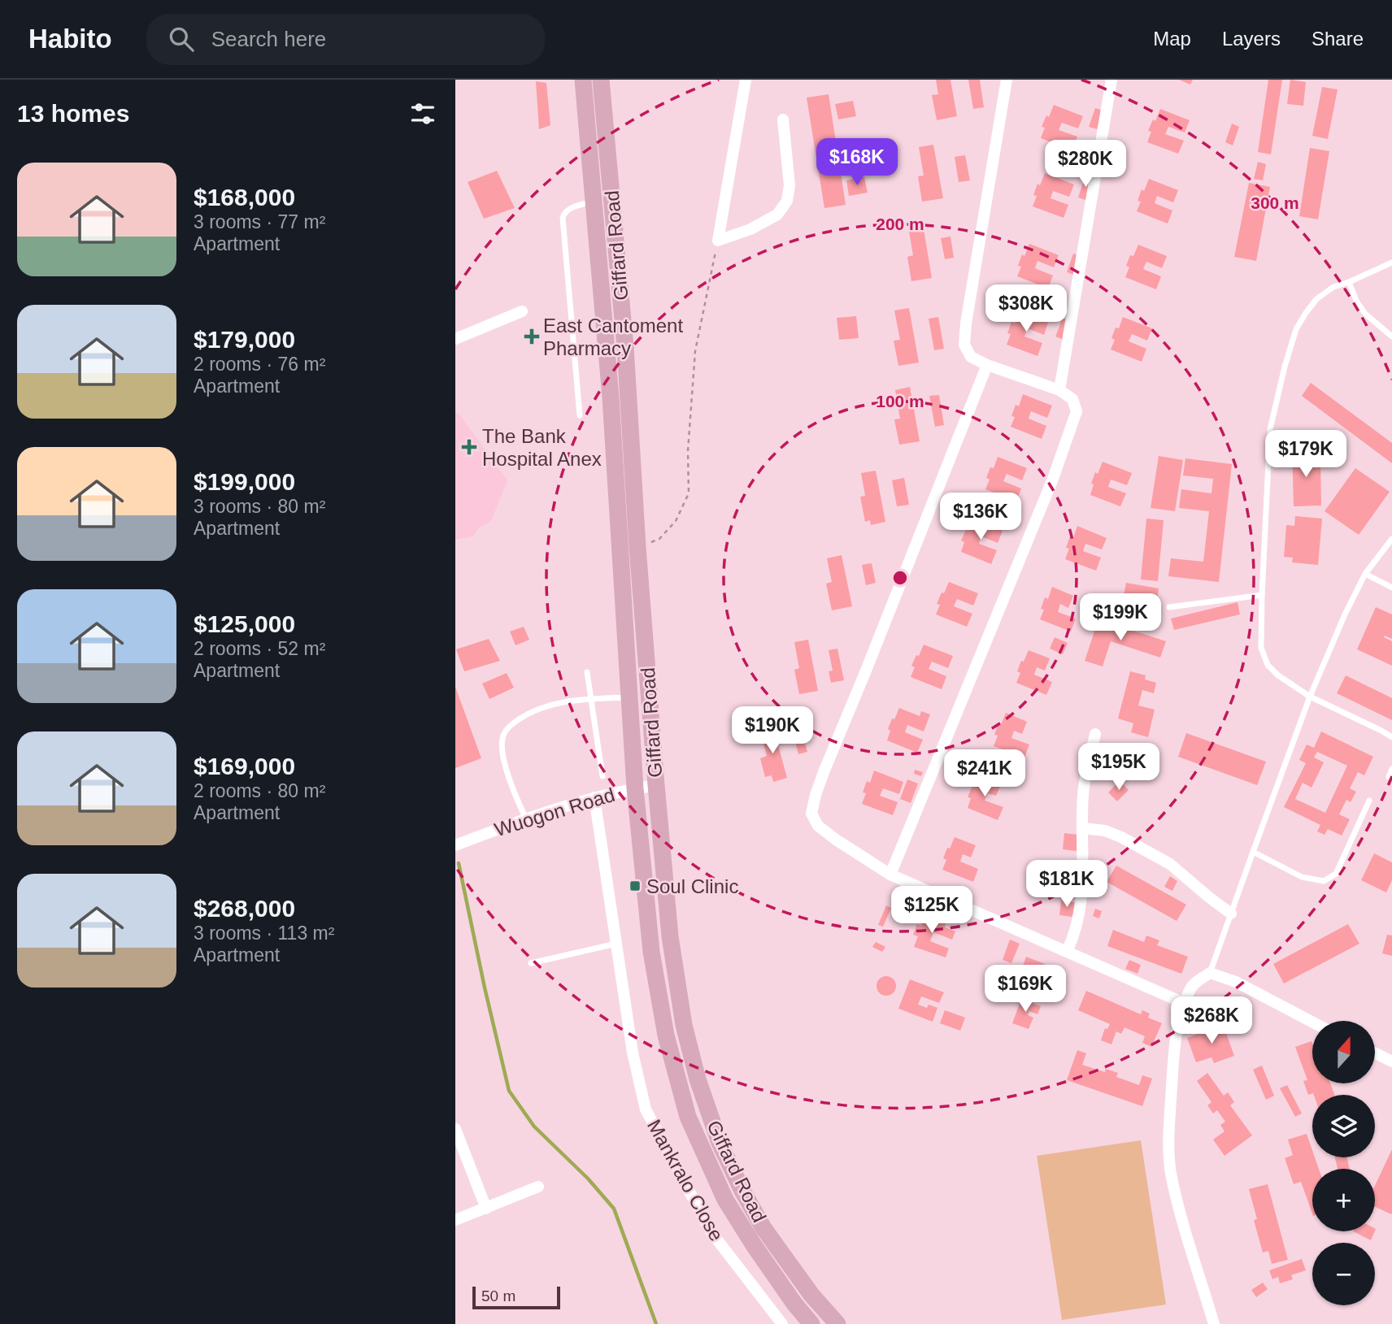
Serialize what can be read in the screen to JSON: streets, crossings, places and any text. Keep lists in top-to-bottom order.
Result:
{
  "streets": {
    "main road": ["Giffard Road"],
    "street": ["Wuogon Road", "Mankralo Close"]
  },
  "crossings": [
    ["Giffard Road", "Wuogon Road"],
    ["Wuogon Road", "Mankralo Close"]
  ],
  "places": {
    "health": ["East Cantoment Pharmacy", "The Bank Hospital Anex"],
    "transit": ["Soul Clinic"]
  },
  "scale_bar": "50 m",
  "north": "top",
  "page": {
    "header": "Habito",
    "search": "Search here",
    "nav": ["Map", "Layers", "Share"],
    "heading": "13 homes",
    "price": [
      "$168K",
      "$280K",
      "$308K",
      "$179K",
      "$136K",
      "$199K",
      "$190K",
      "$195K",
      "$241K",
      "$181K",
      "$125K",
      "$169K",
      "$268K"
    ],
    "list": [
      {
        "name": "$168,000",
        "note": "3 rooms · 77 m² · Apartment"
      },
      {
        "name": "$179,000",
        "note": "2 rooms · 76 m² · Apartment"
      },
      {
        "name": "$199,000",
        "note": "3 rooms · 80 m² · Apartment"
      },
      {
        "name": "$125,000",
        "note": "2 rooms · 52 m² · Apartment"
      },
      {
        "name": "$169,000",
        "note": "2 rooms · 80 m² · Apartment"
      },
      {
        "name": "$268,000",
        "note": "3 rooms · 113 m² · Apartment"
      }
    ],
    "map_buttons": ["+", "−"],
    "scale": "50 m"
  },
  "rings": ["300 m", "200 m", "100 m"]
}
